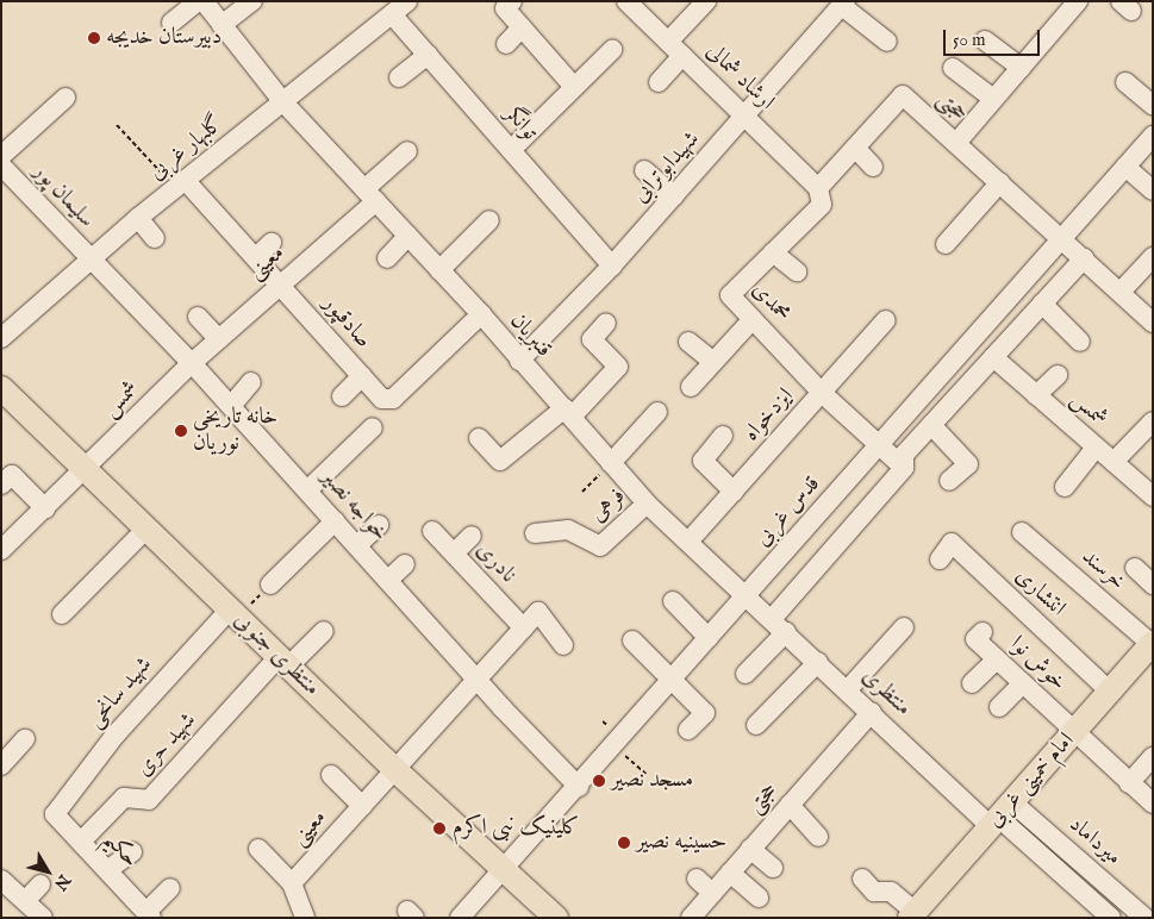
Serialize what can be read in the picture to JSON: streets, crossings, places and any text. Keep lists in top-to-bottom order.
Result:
{
  "streets": {
    "main road": ["منتظری جنوبی", "امام خمینی غربی"],
    "street": [
      "ارشاد شمالی",
      "حجتی",
      "توانگر",
      "گلبهار غربی",
      "شهیدابوترابی",
      "سلیمان پور",
      "معینی",
      "محمدی",
      "صادقپور",
      "قنبریان",
      "شمس",
      "ایزدخواه",
      "خواجه نصیر",
      "فرهی",
      "قدس غربی",
      "نادری",
      "خرسند",
      "انتشاری",
      "خوش نوا",
      "شهید سانحی",
      "منتظری",
      "شهید حری",
      "میرداماد",
      "حکیم"
    ]
  },
  "crossings": [
    ["ارشاد شمالی", "حجتی"],
    ["ارشاد شمالی", "شهیدابوترابی"],
    ["ارشاد شمالی", "محمدی"],
    ["حجتی", "محمدی"],
    ["حجتی", "قدس غربی"],
    ["حجتی", "منتظری"],
    ["توانگر", "گلبهار غربی"],
    ["توانگر", "شهیدابوترابی"],
    ["گلبهار غربی", "سلیمان پور"],
    ["گلبهار غربی", "صادقپور"],
    ["گلبهار غربی", "قنبریان"],
    ["گلبهار غربی", "خواجه نصیر"],
    ["شهیدابوترابی", "قنبریان"],
    ["سلیمان پور", "خواجه نصیر"],
    ["معینی", "صادقپور"],
    ["معینی", "قنبریان"],
    ["معینی", "شمس"],
    ["معینی", "خواجه نصیر"],
    ["معینی", "نادری"],
    ["معینی", "منتظری جنوبی"],
    ["محمدی", "ایزدخواه"],
    ["محمدی", "قدس غربی"],
    ["صادقپور", "قنبریان"],
    ["قنبریان", "ایزدخواه"],
    ["قنبریان", "فرهی"],
    ["قنبریان", "قدس غربی"],
    ["قنبریان", "منتظری"],
    ["شمس", "خواجه نصیر"],
    ["شمس", "منتظری جنوبی"],
    ["خواجه نصیر", "قدس غربی"],
    ["قدس غربی", "منتظری جنوبی"],
    ["قدس غربی", "منتظری"],
    ["خرسند", "امام خمینی غربی"],
    ["انتشاری", "امام خمینی غربی"],
    ["منتظری جنوبی", "شهید سانحی"],
    ["منتظری جنوبی", "شهید حری"],
    ["خوش نوا", "امام خمینی غربی"],
    ["شهید سانحی", "حکیم"],
    ["منتظری", "امام خمینی غربی"],
    ["منتظری", "میرداماد"],
    ["شهید حری", "حکیم"],
    ["امام خمینی غربی", "میرداماد"]
  ],
  "places": [
    "دبیرستان خدیجه",
    "خانه تاریخی نوریان",
    "مسجد نصیر",
    "کلینیک نبی اکرم",
    "حسینیه نصیر"
  ],
  "scale_bar": "50 m",
  "north": "bottom right"
}
